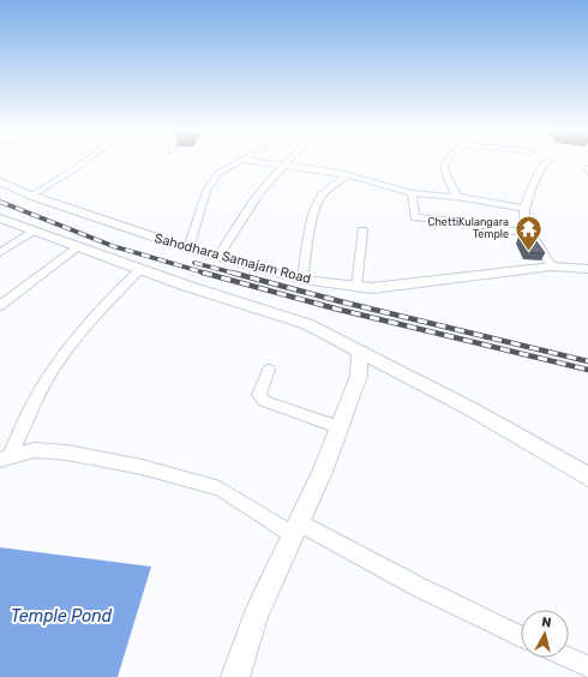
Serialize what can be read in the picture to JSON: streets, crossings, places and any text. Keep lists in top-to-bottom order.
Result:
{
  "streets": {
    "street": ["Sahodhara Samajam Road"]
  },
  "water": ["Temple Pond"],
  "places": {
    "temple": ["ChettiKulangara Temple"]
  },
  "north": "top"
}
